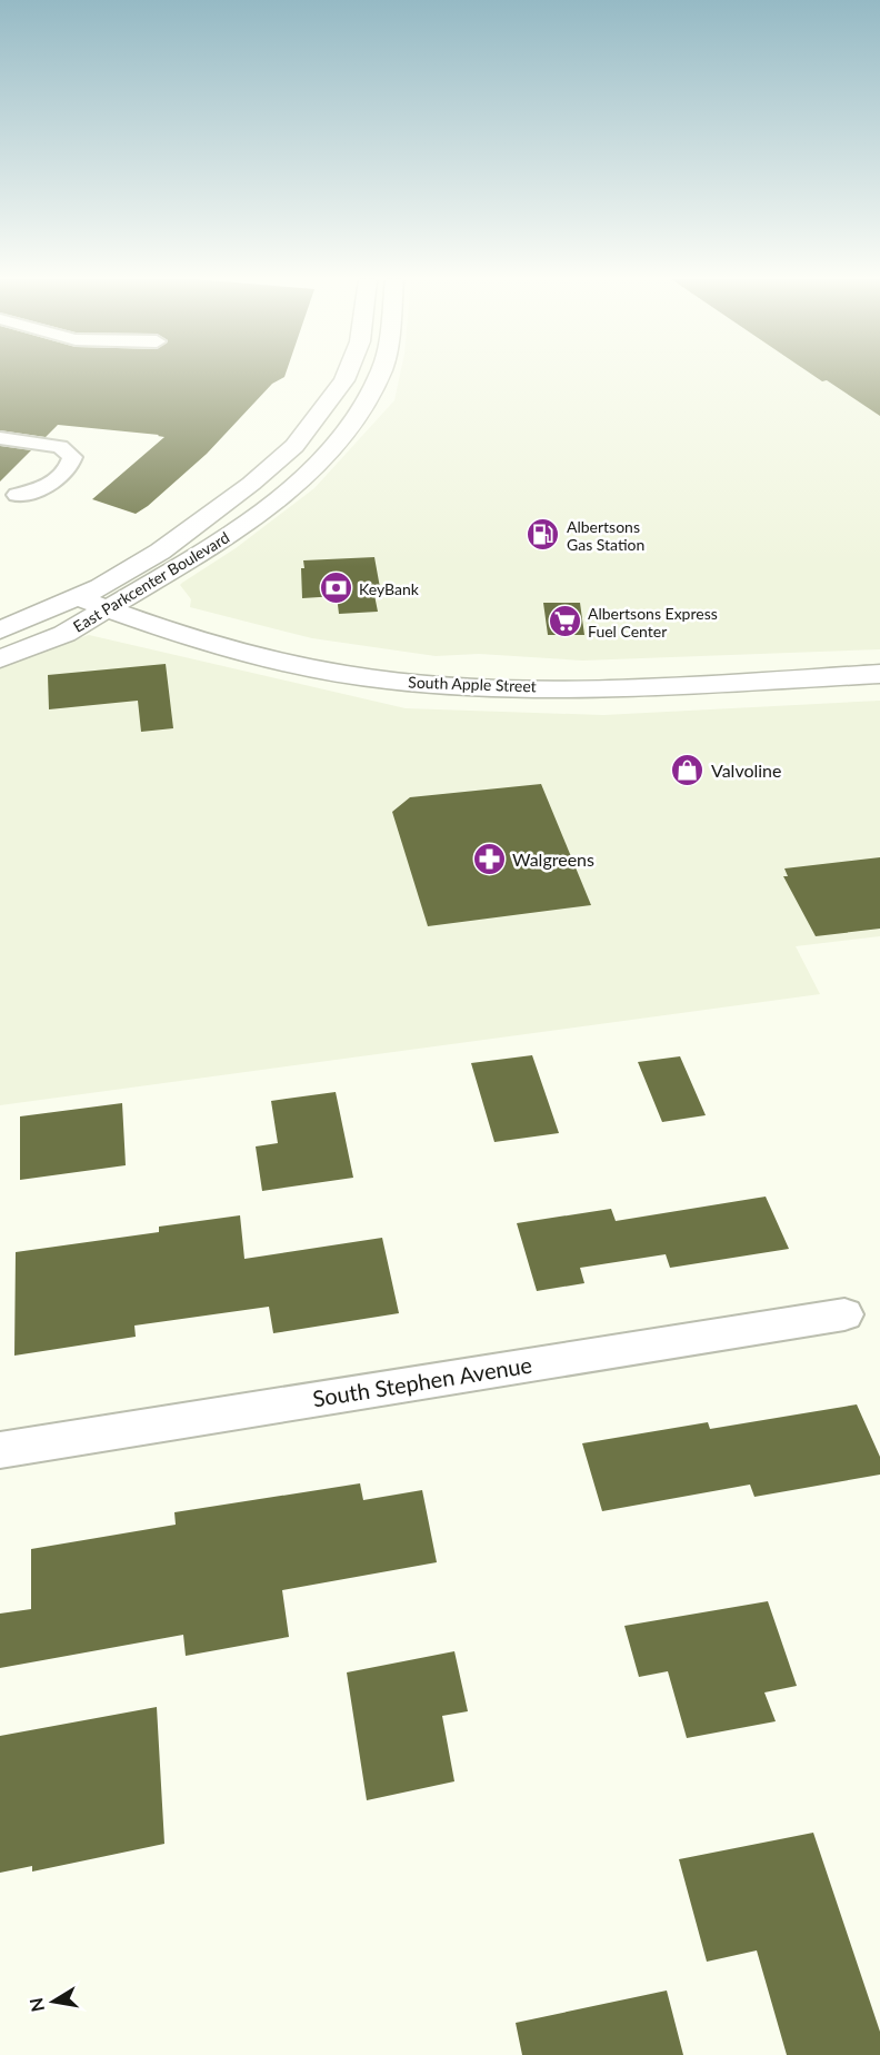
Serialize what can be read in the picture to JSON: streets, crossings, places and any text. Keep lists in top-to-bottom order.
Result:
{
  "streets": {
    "main road": ["East Parkcenter Boulevard", "South Apple Street"],
    "street": ["South Stephen Avenue"]
  },
  "crossings": [
    ["East Parkcenter Boulevard", "South Apple Street"]
  ],
  "places": {
    "fuel station": ["Albertsons Gas Station"],
    "bank": ["KeyBank"],
    "supermarket": ["Albertsons Express Fuel Center"],
    "shop": ["Valvoline"],
    "pharmacy": ["Walgreens"]
  },
  "north": "left"
}
